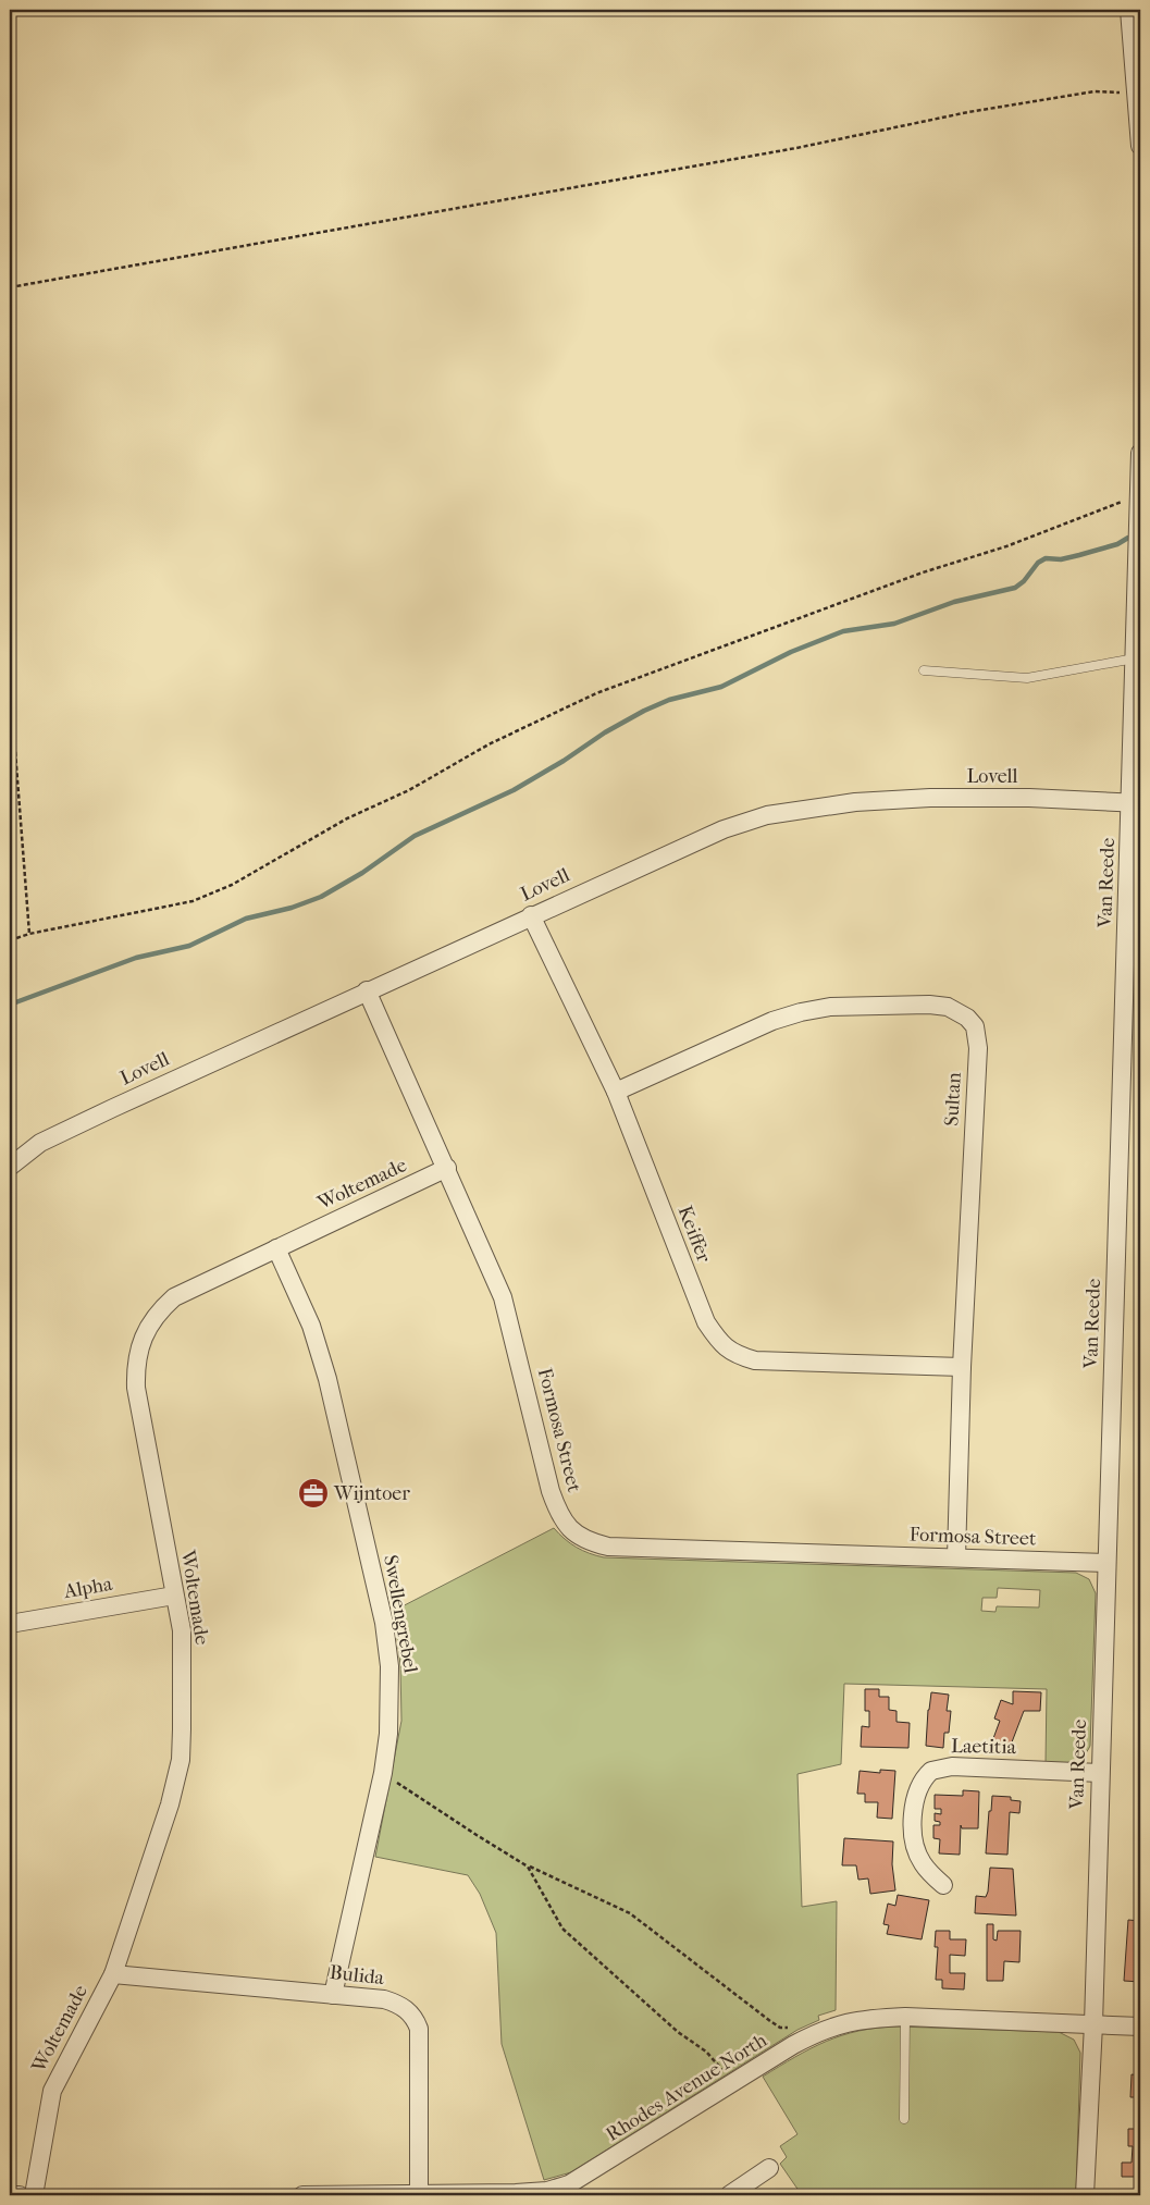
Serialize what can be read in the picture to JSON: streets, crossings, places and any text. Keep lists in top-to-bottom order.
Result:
{
  "streets": {
    "street": [
      "Lovell",
      "Van Reede",
      "Sultan",
      "Woltemade",
      "Keiffer",
      "Formosa Street",
      "Alpha",
      "Swellengrebel",
      "Laetitia",
      "Bulida",
      "Rhodes Avenue North"
    ]
  },
  "crossings": [
    ["Lovell", "Van Reede"],
    ["Lovell", "Keiffer"],
    ["Lovell", "Formosa Street"],
    ["Van Reede", "Formosa Street"],
    ["Van Reede", "Laetitia"],
    ["Van Reede", "Rhodes Avenue North"],
    ["Sultan", "Keiffer"],
    ["Sultan", "Formosa Street"],
    ["Woltemade", "Formosa Street"],
    ["Woltemade", "Alpha"],
    ["Woltemade", "Swellengrebel"],
    ["Woltemade", "Bulida"],
    ["Swellengrebel", "Bulida"],
    ["Bulida", "Rhodes Avenue North"]
  ],
  "places": {
    "office": ["Wijntoer"]
  }
}
